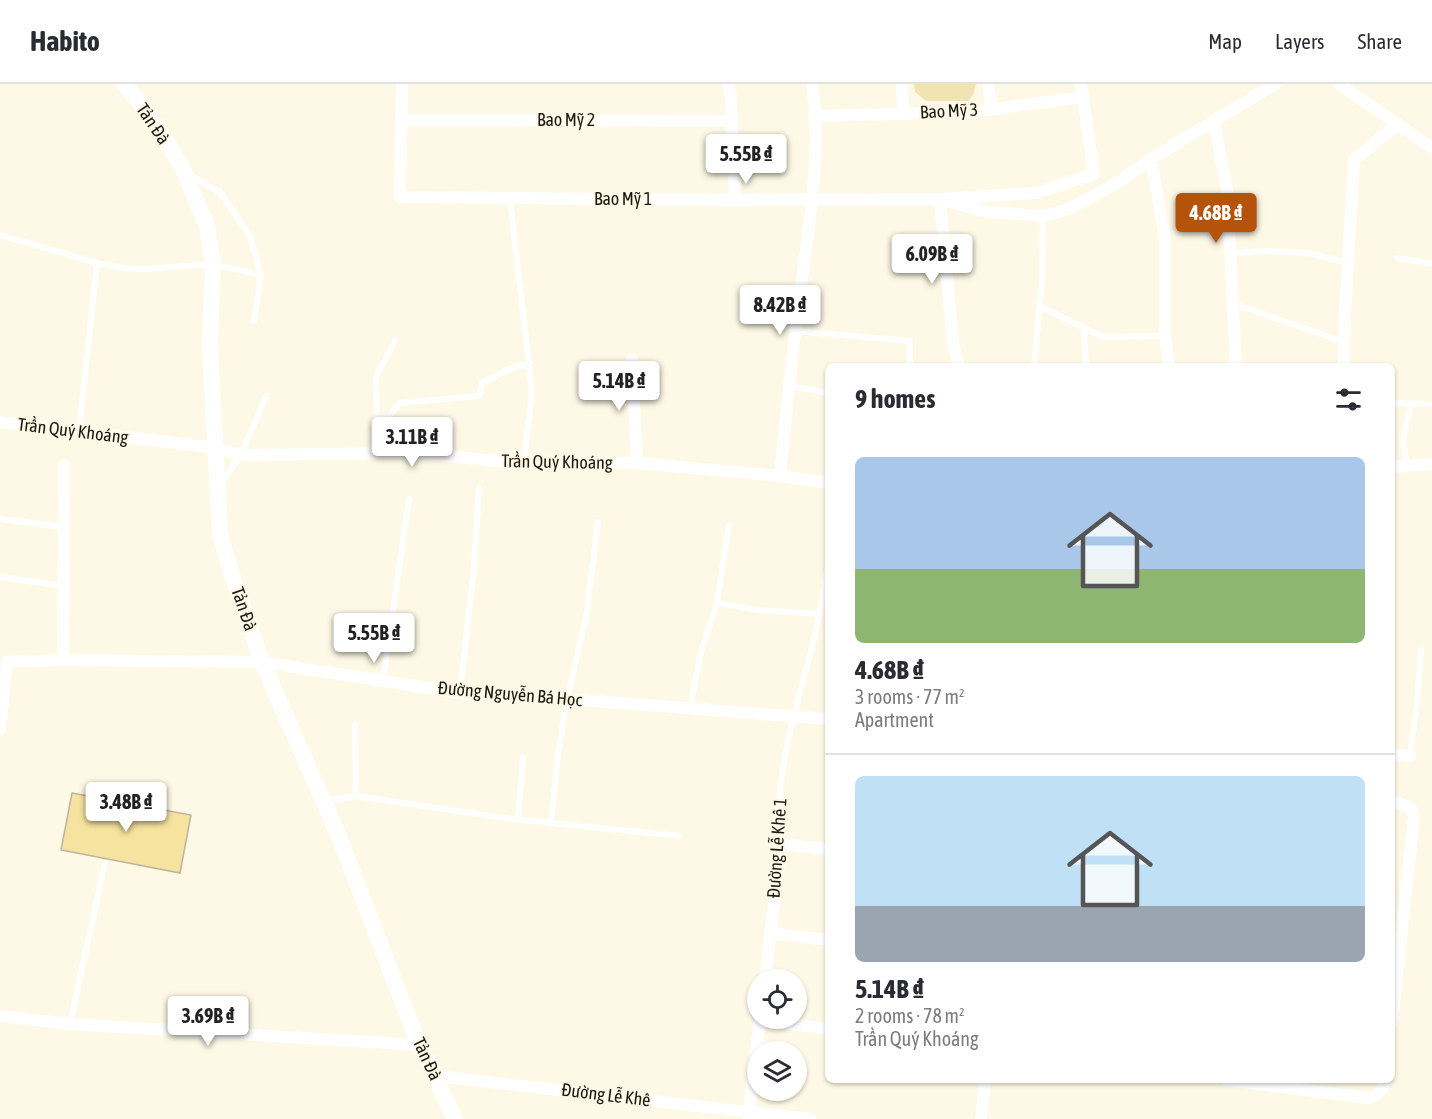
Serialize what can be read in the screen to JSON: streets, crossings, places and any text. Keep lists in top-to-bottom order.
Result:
{
  "streets": {
    "main road": ["Tản Đà"],
    "street": [
      "Bao Mỹ 3",
      "Bao Mỹ 2",
      "Bao Mỹ 1",
      "Trần Quý Khoáng",
      "Đường Nguyễn Bá Học",
      "Đường Lễ Khê 1",
      "Đường Lễ Khê"
    ]
  },
  "crossings": [
    ["Bao Mỹ 3", "Bao Mỹ 1"],
    ["Bao Mỹ 2", "Bao Mỹ 1"],
    ["Tản Đà", "Trần Quý Khoáng"],
    ["Tản Đà", "Đường Nguyễn Bá Học"],
    ["Tản Đà", "Đường Lễ Khê"],
    ["Đường Nguyễn Bá Học", "Đường Lễ Khê 1"]
  ],
  "page": {
    "header": "Habito",
    "nav": ["Map", "Layers", "Share"],
    "price": [
      "5.55B ₫",
      "4.68B ₫",
      "6.09B ₫",
      "8.42B ₫",
      "5.14B ₫",
      "3.11B ₫",
      "5.55B ₫",
      "3.48B ₫",
      "3.69B ₫"
    ],
    "heading": "9 homes",
    "list": [
      {
        "name": "4.68B ₫",
        "note": "3 rooms · 77 m² · Apartment"
      },
      {
        "name": "5.14B ₫",
        "note": "2 rooms · 78 m² · Trần Quý Khoáng"
      }
    ]
  }
}
